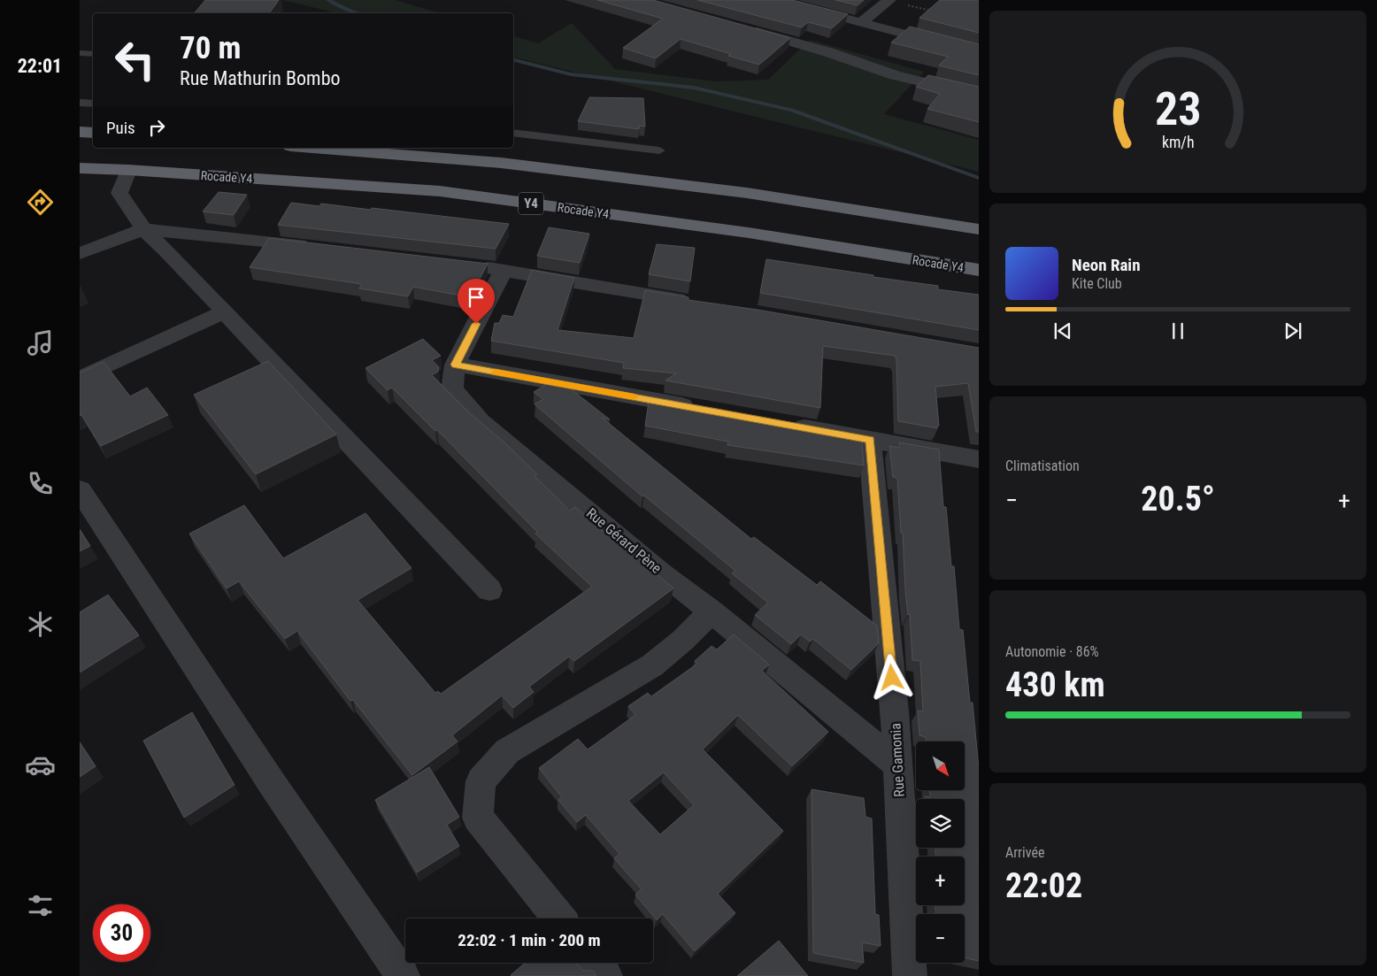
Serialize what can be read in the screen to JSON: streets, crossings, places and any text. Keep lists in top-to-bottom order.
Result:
{
  "streets": {
    "highway": ["Rocade Y4", "Y4"],
    "street": ["Rue Gérard Pène", "Rue Gamonia"]
  },
  "crossings": [
    ["Rue Gérard Pène", "Rue Gamonia"]
  ],
  "north": "bottom right",
  "page": {
    "tabs": "22:01",
    "turn": ["70 m", "Rue Mathurin Bombo"],
    "then": "Puis",
    "song": ["Neon Rain", "Kite Club"],
    "tile": [
      "Climatisation",
      ["Autonomie · 86%", "430 km"],
      ["Arrivée", "22:02"]
    ],
    "heat": ["−", "20.5°", "+"],
    "map_buttons": ["+", "−"],
    "limit": "30",
    "trip": "22:02 · 1 min · 200 m",
    "gauge": ["23", "km/h"]
  }
}
